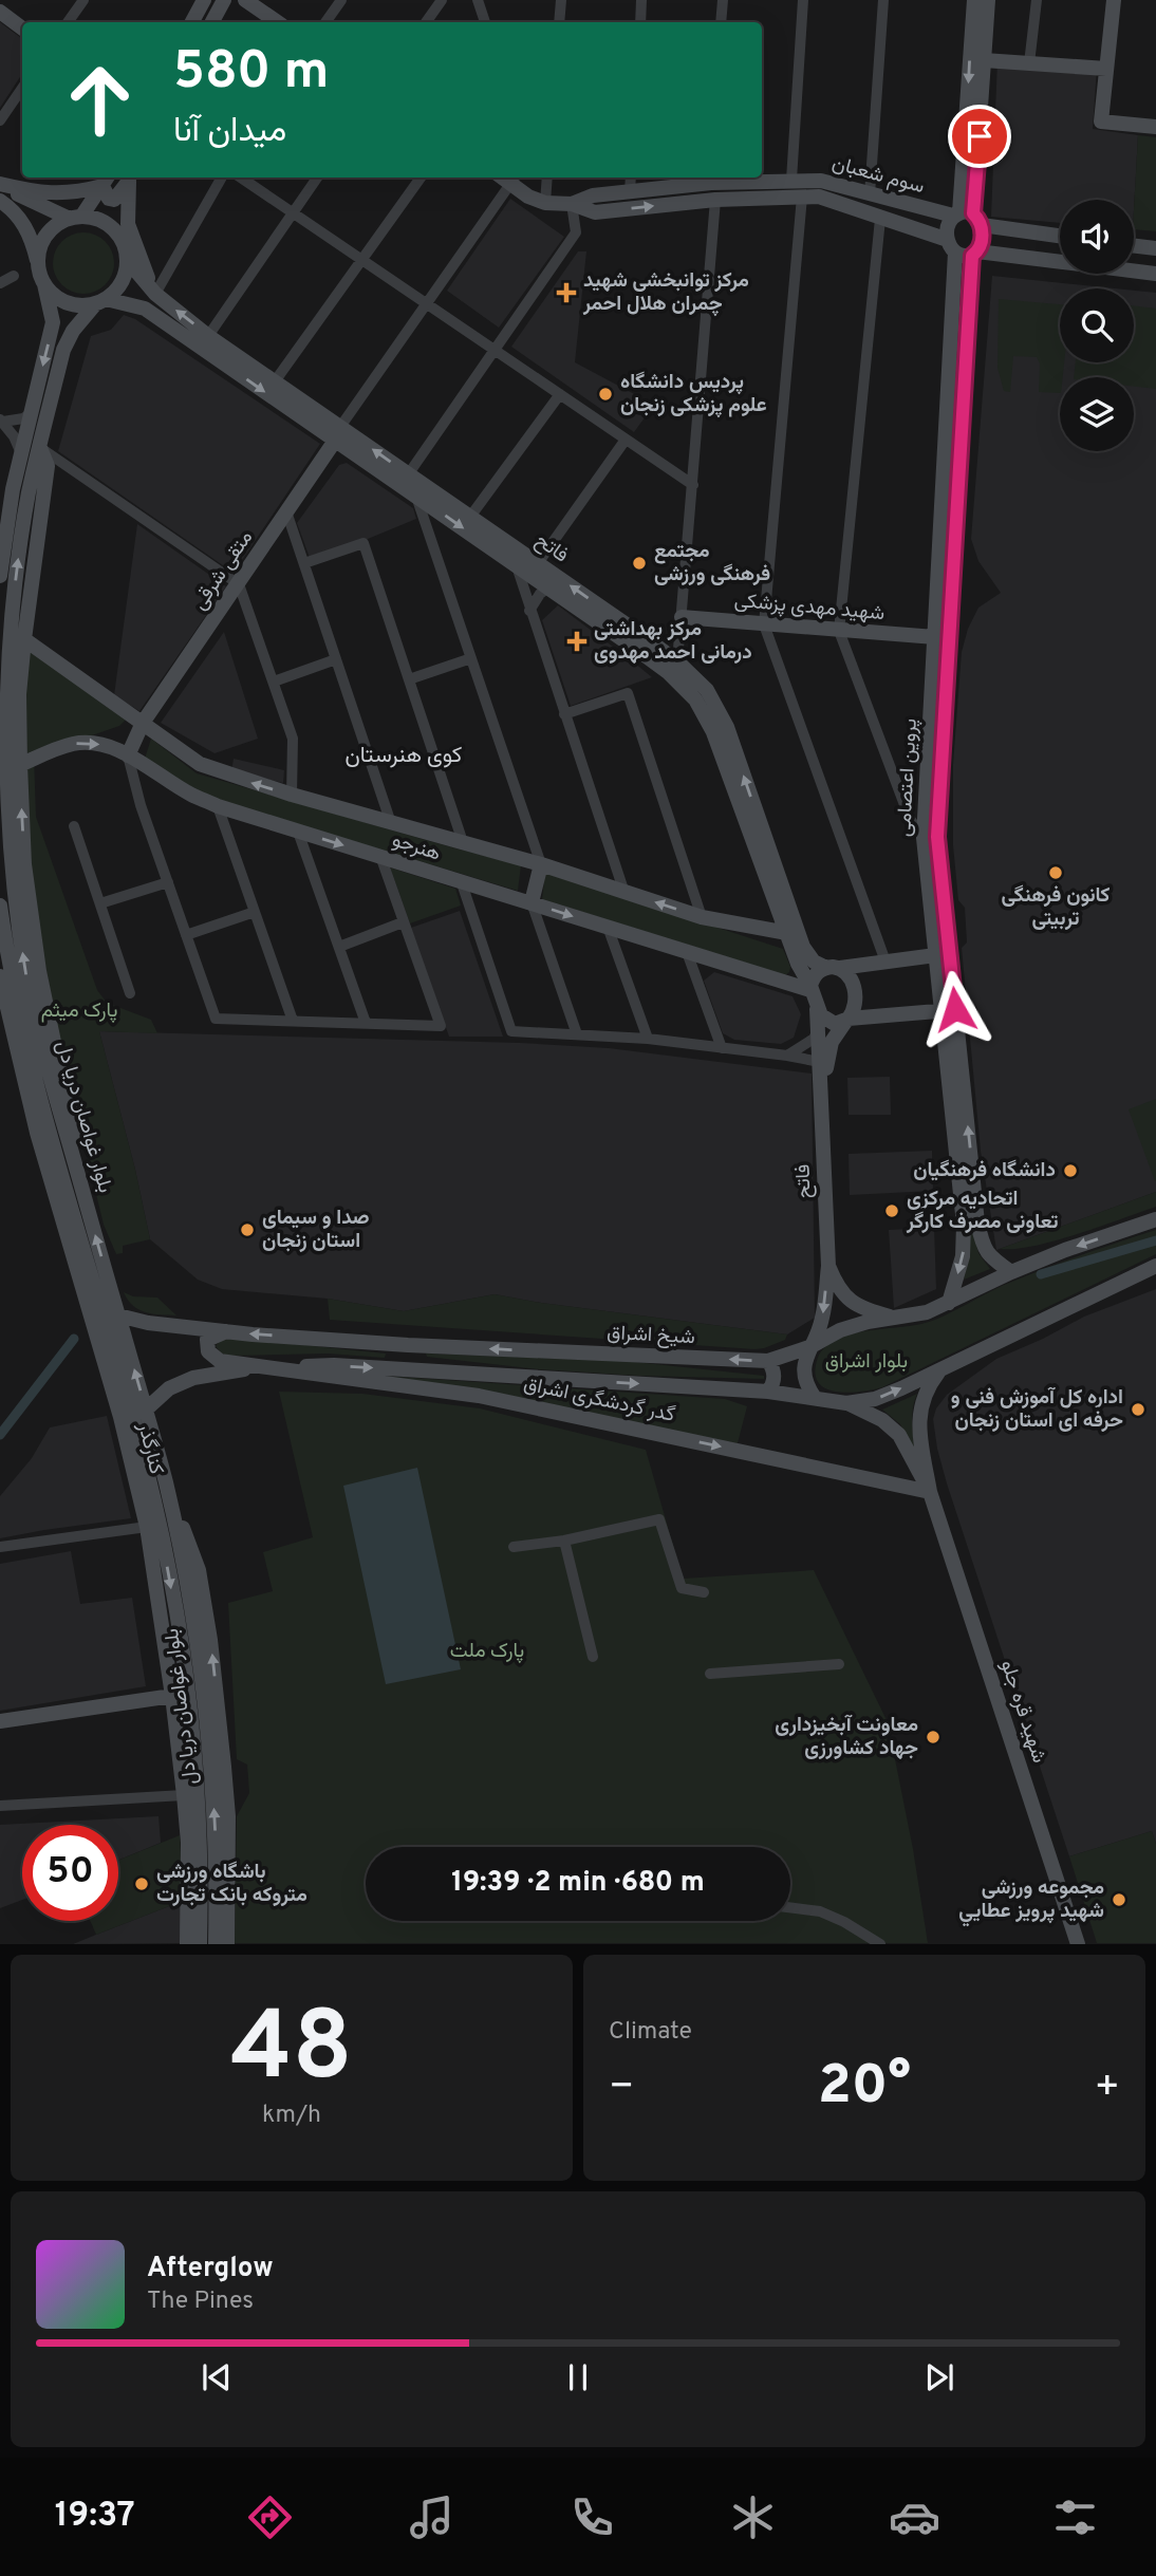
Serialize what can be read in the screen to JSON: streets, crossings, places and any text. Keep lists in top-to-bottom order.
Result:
{
  "streets": {
    "main road": [
      "سوم شعبان",
      "فاتح",
      "متقی شرقی",
      "شهید مهدی پزشکی",
      "پروین اعتصامی",
      "هنرجو",
      "بلوار غواصان دریا دل",
      "شیخ اشراق",
      "گدر گردشگری اشراق",
      "کنارگذر",
      "شهید قره جلو"
    ]
  },
  "crossings": [
    ["سوم شعبان", "پروین اعتصامی"],
    ["فاتح", "متقی شرقی"],
    ["فاتح", "هنرجو"],
    ["فاتح", "بلوار غواصان دریا دل"],
    ["فاتح", "شیخ اشراق"],
    ["متقی شرقی", "هنرجو"],
    ["شهید مهدی پزشکی", "پروین اعتصامی"],
    ["پروین اعتصامی", "شیخ اشراق"],
    ["بلوار غواصان دریا دل", "شیخ اشراق"],
    ["بلوار غواصان دریا دل", "کنارگذر"],
    ["گدر گردشگری اشراق", "شهید قره جلو"]
  ],
  "districts": ["کوی هنرستان"],
  "parks": ["پارک میثم", "بلوار اشراق", "پارک ملت"],
  "places": {
    "health": ["مرکز توانبخشی شهید چمران هلال احمر", "مرکز بهداشتی درمانی احمد مهدوی"],
    "other": [
      "پردیس دانشگاه علوم پزشکى زنجان",
      "مجتمع فرهنگی ورزشی",
      "کانون فرهنگی تربیتی",
      "دانشگاه فرهنگیان",
      "اتحادیه مرکزی تعاونی مصرف کارگر",
      "صدا و سیمای استان زنجان",
      "اداره کل آموزش فنی و حرفه ای استان زنجان",
      "معاونت آبخیزداری جهاد کشاورزی",
      "باشگاه ورزشی متروکه بانک تجارت",
      "مجموعه ورزشي شهيد پرویز عطايي"
    ]
  },
  "page": {
    "turn": ["580 m", "میدان آنا"],
    "limit": "50",
    "trip": "19:39 · 2 min · 680 m",
    "tile": [
      ["48", "km/h"],
      "Climate"
    ],
    "heat": ["−", "20°", "+"],
    "song": ["Afterglow", "The Pines"],
    "tabs": "19:37"
  }
}
